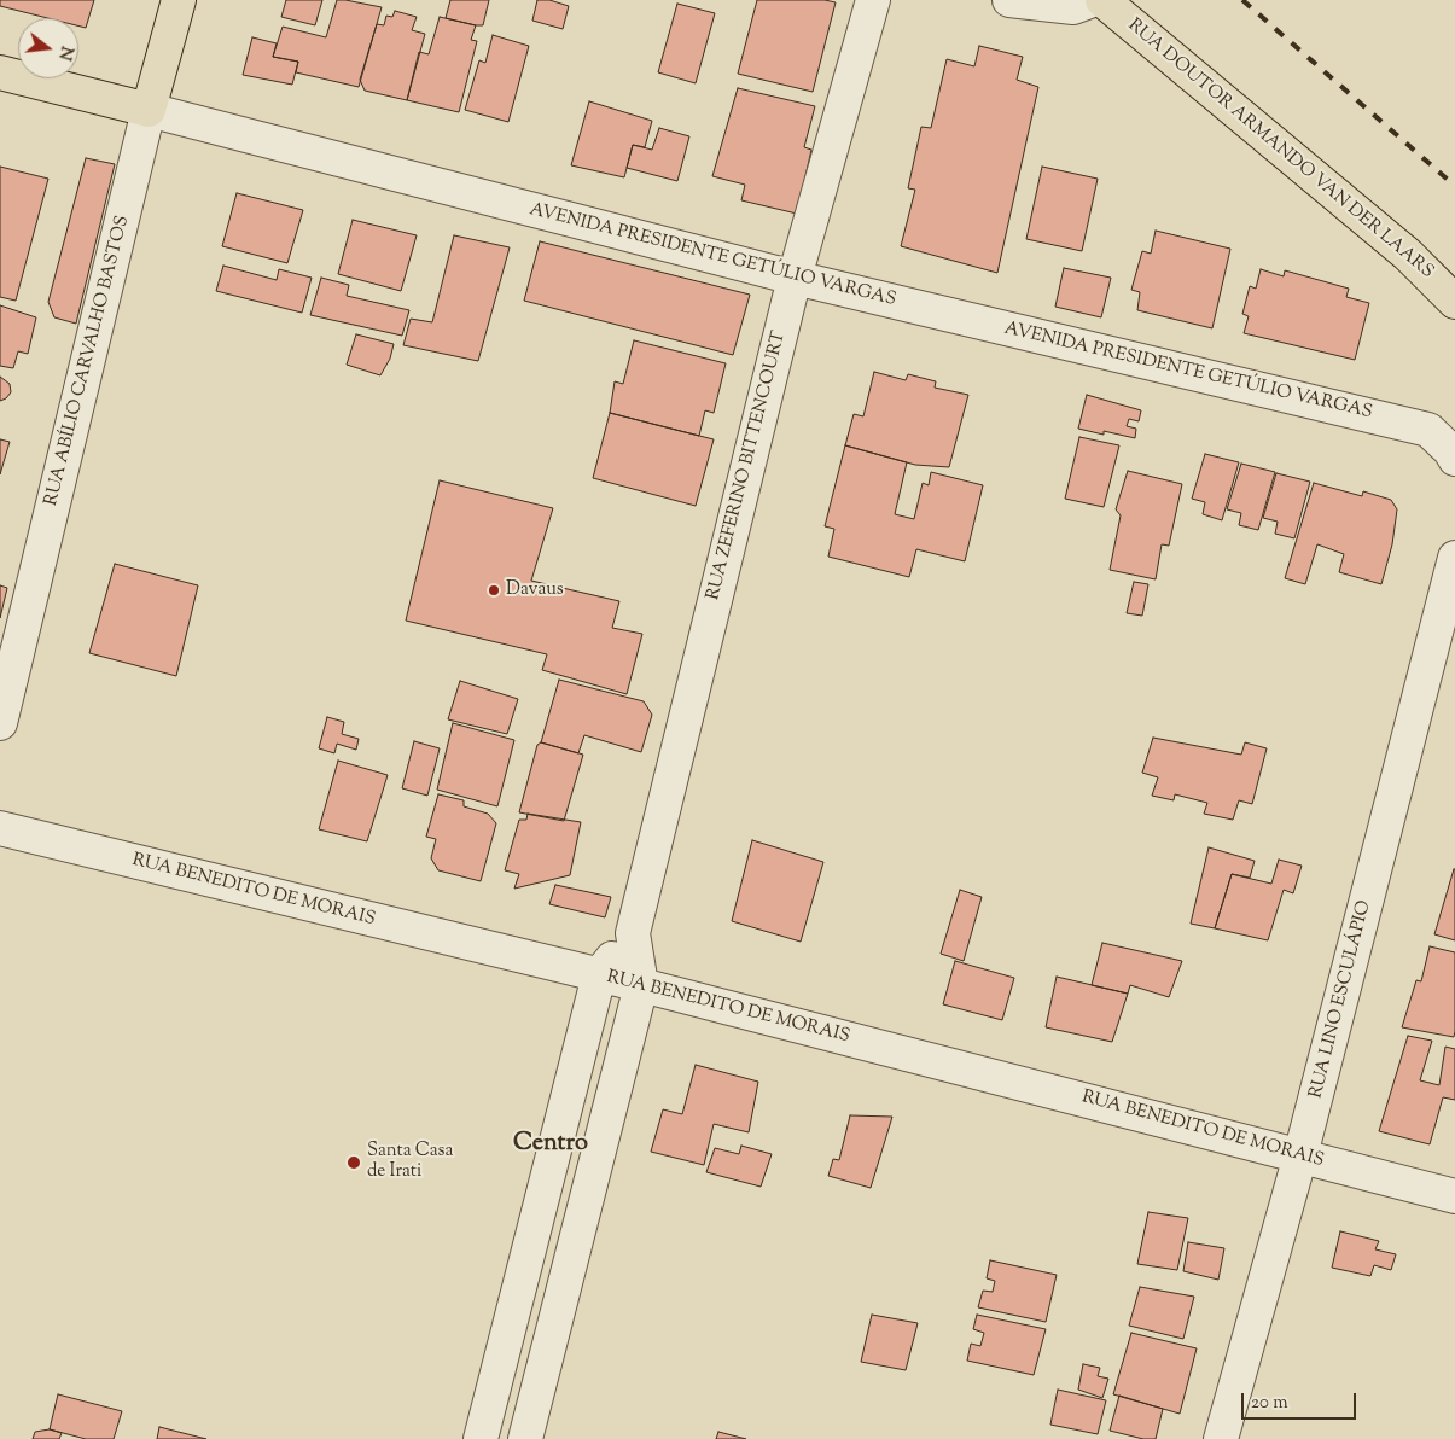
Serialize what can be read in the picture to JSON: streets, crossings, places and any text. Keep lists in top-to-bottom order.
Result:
{
  "streets": {
    "main road": ["RUA DOUTOR ARMANDO VAN DER LAARS", "AVENIDA PRESIDENTE GETÚLIO VARGAS", "RUA ABÍLIO CARVALHO BASTOS"],
    "street": ["RUA ZEFERINO BITTENCOURT", "RUA BENEDITO DE MORAIS", "RUA LINO ESCULÁPIO"]
  },
  "crossings": [
    ["AVENIDA PRESIDENTE GETÚLIO VARGAS", "RUA ABÍLIO CARVALHO BASTOS"],
    ["AVENIDA PRESIDENTE GETÚLIO VARGAS", "RUA ZEFERINO BITTENCOURT"],
    ["RUA ZEFERINO BITTENCOURT", "RUA BENEDITO DE MORAIS"],
    ["RUA BENEDITO DE MORAIS", "RUA LINO ESCULÁPIO"]
  ],
  "districts": ["Centro"],
  "places": ["Davaus", "Santa Casa de Irati"],
  "scale_bar": "20 m",
  "north": "right"
}
